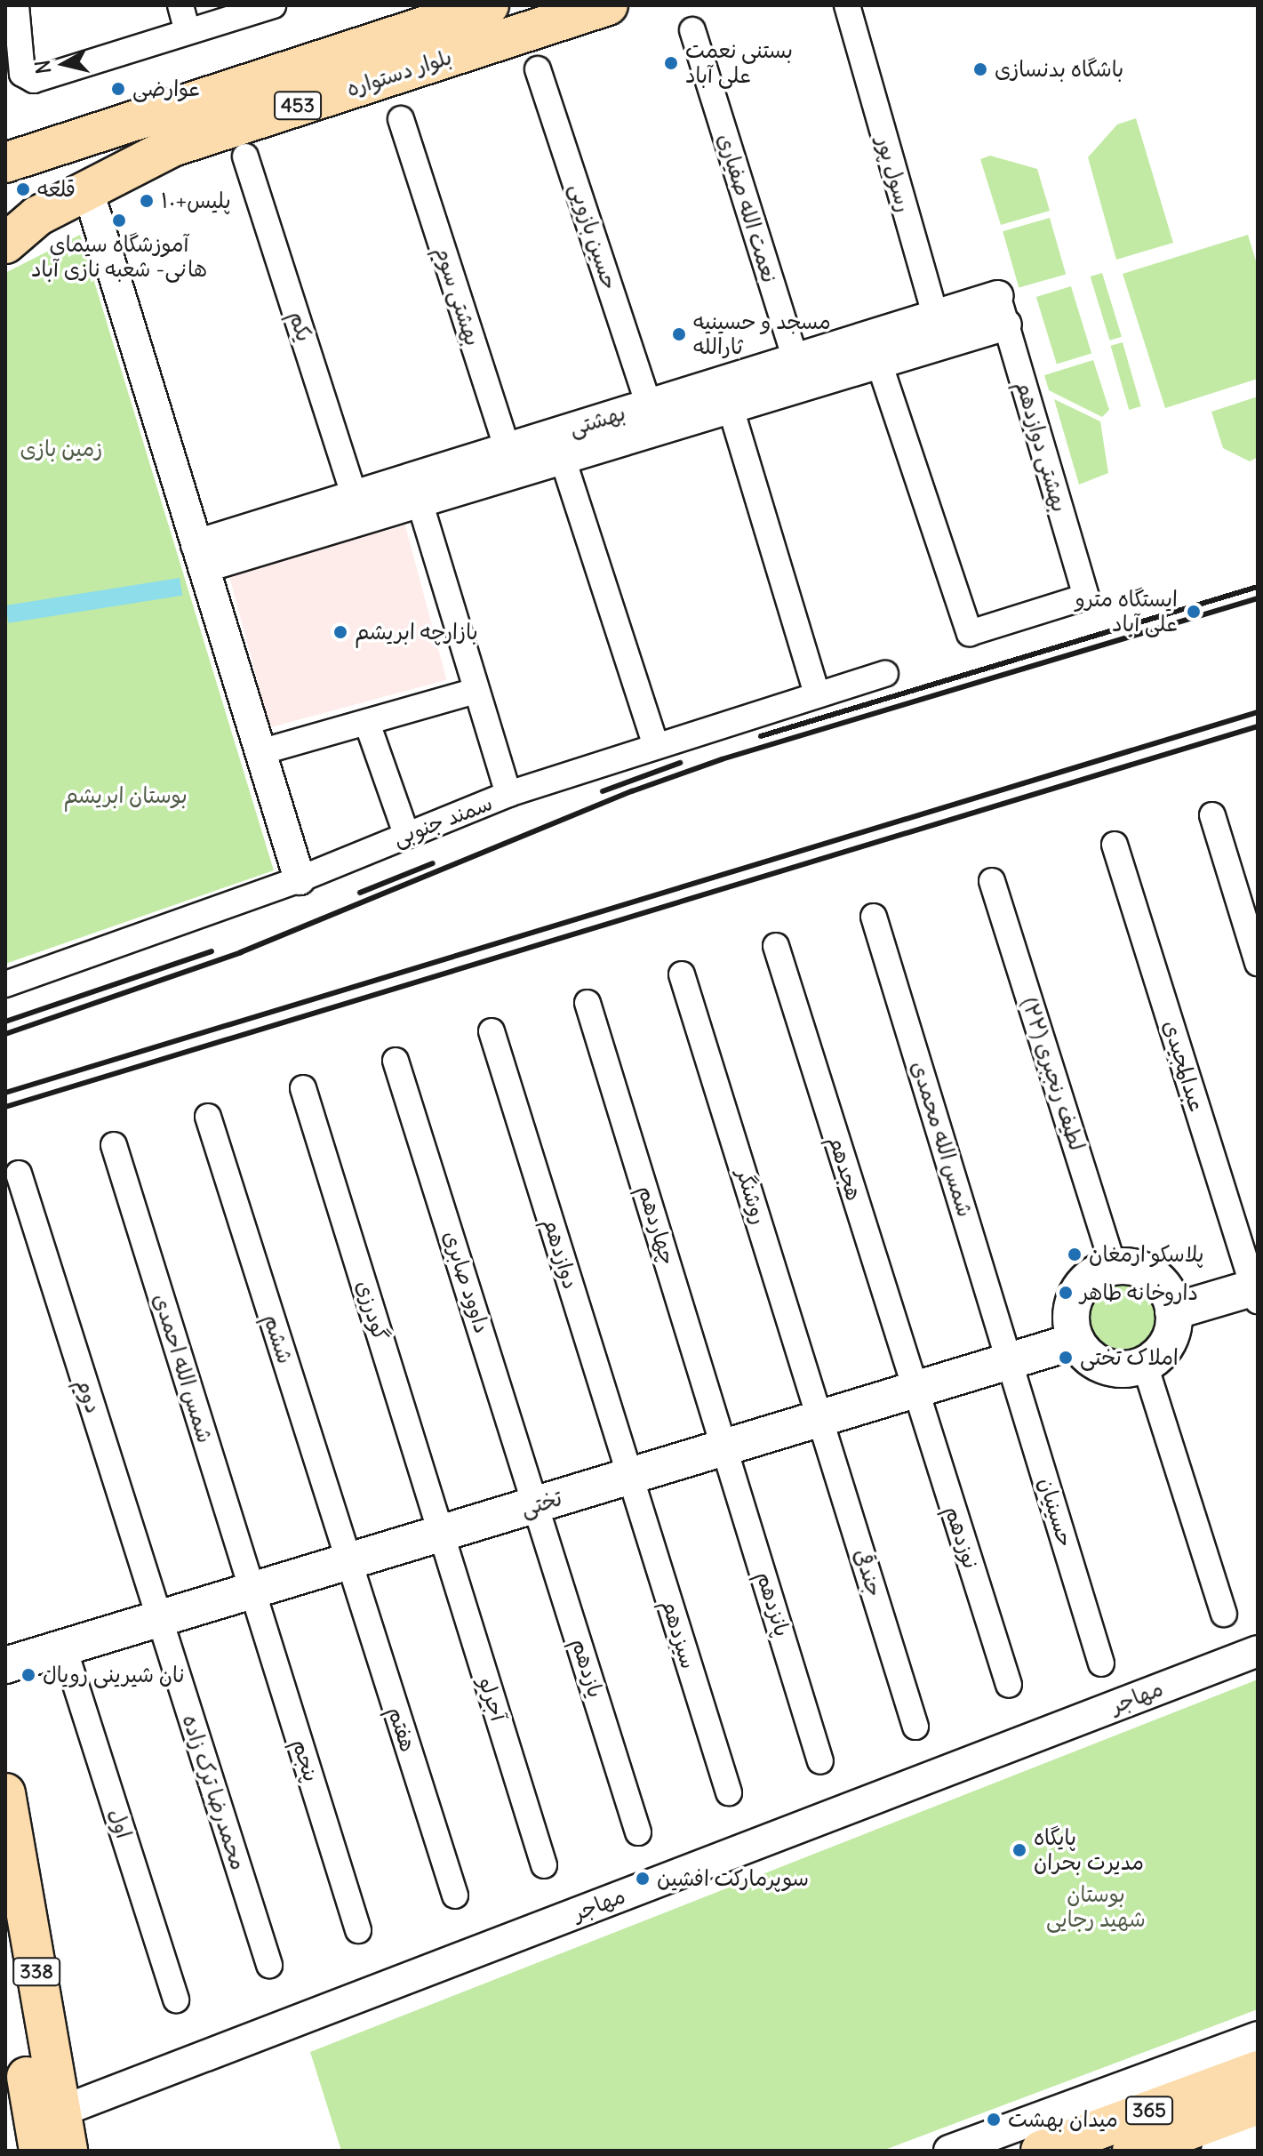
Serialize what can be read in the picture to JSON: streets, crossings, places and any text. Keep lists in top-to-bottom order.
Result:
{
  "streets": {
    "main road": [
      "بلوار دستواره",
      "453",
      "تختی",
      "338",
      "365"
    ],
    "street": [
      "رسول پور",
      "نعمت الله صفیاری",
      "حسین بازویی",
      "بهشتی سوم",
      "یکم",
      "بهشتی",
      "بهشتی دوازدهم",
      "سمند جنوبی",
      "عبدالمجیدی",
      "لطیف رنجبری (۲۲)",
      "شمس الله محمدی",
      "هجدهم",
      "روشنگر",
      "چهاردهم",
      "دوازدهم",
      "داوود صابری",
      "گودرزی",
      "ششم",
      "شمس الله احمدی",
      "دوم",
      "حسینیان",
      "نوزدهم",
      "جندقی",
      "پانزدهم",
      "سیزدهم",
      "یازدهم",
      "مهاجر",
      "آجرلو",
      "هفتم",
      "پنجم",
      "محمدرضا ترک زاده",
      "اول"
    ]
  },
  "crossings": [
    ["رسول پور", "بهشتی"],
    ["نعمت الله صفیاری", "بهشتی"],
    ["حسین بازویی", "بهشتی"],
    ["بهشتی سوم", "بهشتی"],
    ["یکم", "بهشتی"],
    ["بهشتی", "بهشتی دوازدهم"],
    ["لطیف رنجبری (۲۲)", "تختی"],
    ["شمس الله محمدی", "تختی"],
    ["شمس الله محمدی", "حسینیان"],
    ["هجدهم", "تختی"],
    ["هجدهم", "نوزدهم"],
    ["روشنگر", "تختی"],
    ["روشنگر", "جندقی"],
    ["چهاردهم", "تختی"],
    ["چهاردهم", "پانزدهم"],
    ["دوازدهم", "تختی"],
    ["دوازدهم", "سیزدهم"],
    ["داوود صابری", "تختی"],
    ["داوود صابری", "یازدهم"],
    ["گودرزی", "تختی"],
    ["گودرزی", "آجرلو"],
    ["ششم", "تختی"],
    ["ششم", "هفتم"],
    ["شمس الله احمدی", "تختی"],
    ["شمس الله احمدی", "پنجم"],
    ["دوم", "تختی"],
    ["دوم", "محمدرضا ترک زاده"],
    ["تختی", "حسینیان"],
    ["تختی", "نوزدهم"],
    ["تختی", "جندقی"],
    ["تختی", "پانزدهم"],
    ["تختی", "سیزدهم"],
    ["تختی", "یازدهم"],
    ["تختی", "آجرلو"],
    ["تختی", "هفتم"],
    ["تختی", "پنجم"],
    ["تختی", "محمدرضا ترک زاده"],
    ["تختی", "اول"],
    ["مهاجر", "338"]
  ],
  "parks": ["زمین بازی", "بوستان ابریشم", "بوستان شهید رجایی"],
  "places": [
    "بستنی نعمت علی آباد",
    "باشگاه بدنسازی",
    "عوارضی",
    "قلعه",
    "پلیس+۱۰",
    "آموزشگاه سیمای هانی- شعبه نازی آباد",
    "مسجد و حسینیه ثارالله",
    "ایستگاه مترو علی آباد",
    "بازارچه ابریشم",
    "پلاسکو ارمغان",
    "داروخانه طاهر",
    "املاک تختی",
    "نان شیرینی رویال",
    "پایگاه مدیرت بحران",
    "سوپرمارکت افشین",
    "میدان بهشت"
  ],
  "north": "left"
}
